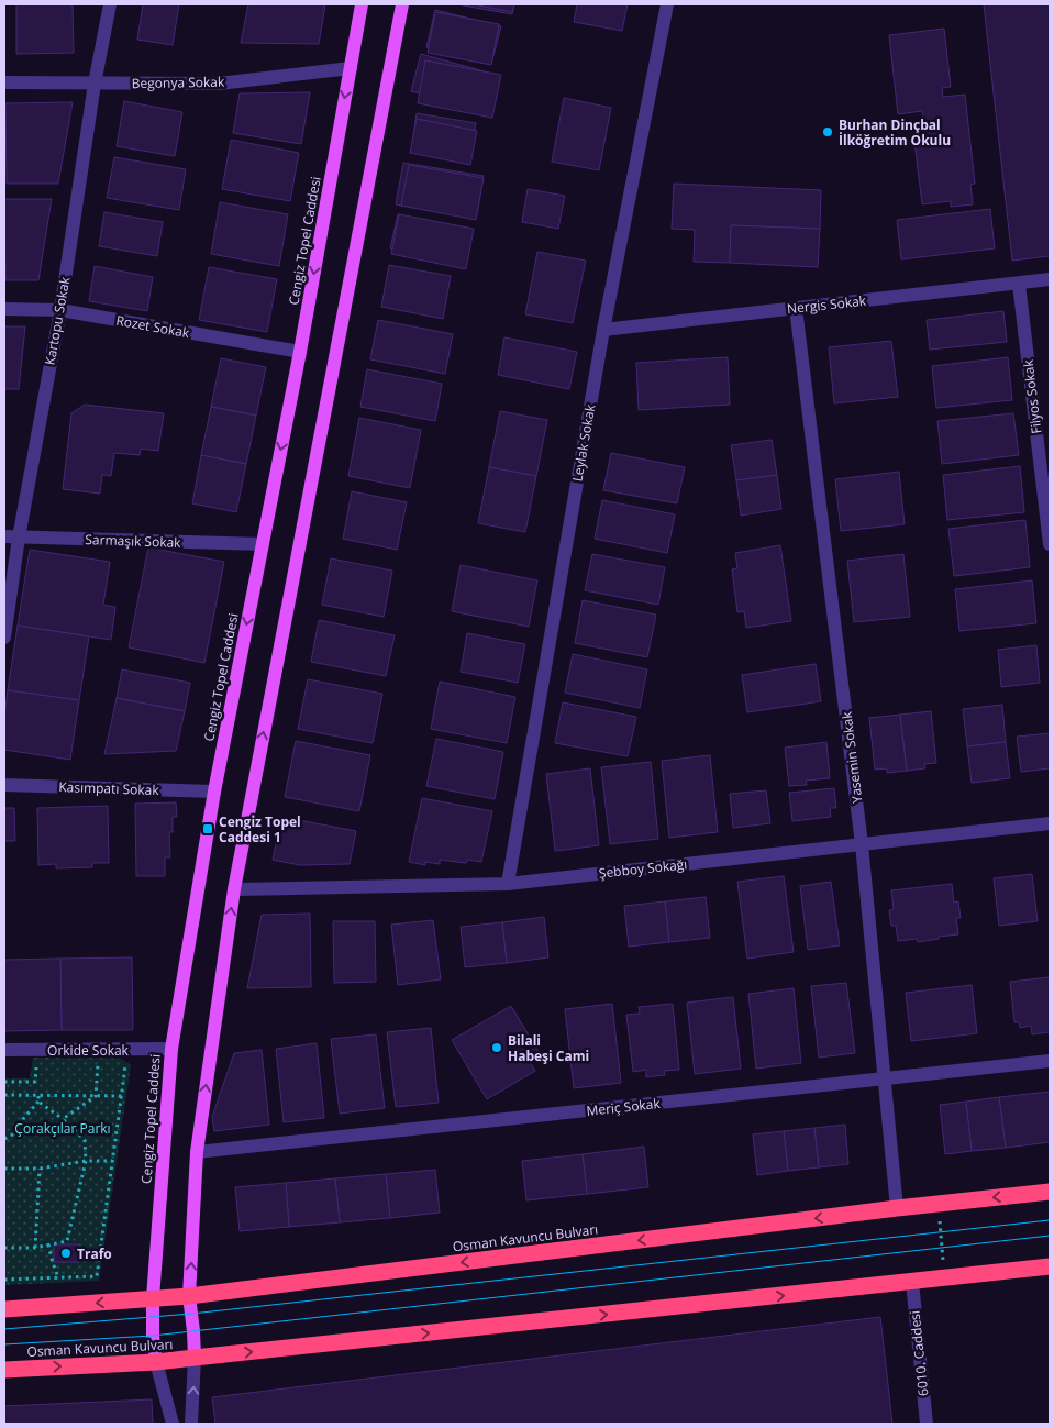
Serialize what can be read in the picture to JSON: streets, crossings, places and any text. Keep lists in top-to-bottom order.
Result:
{
  "streets": {
    "highway": ["Osman Kavuncu Bulvarı"],
    "main road": ["Cengiz Topel Caddesi"],
    "street": [
      "Begonya Sokak",
      "Nergis Sokak",
      "Kartopu Sokak",
      "Rozet Sokak",
      "Filyos Sokak",
      "Leylak Sokak",
      "Sarmaşık Sokak",
      "Yasemin Sokak",
      "Kasımpatı Sokak",
      "Şebboy Sokağı",
      "Orkide Sokak",
      "Meriç Sokak",
      "6010. Caddesi"
    ]
  },
  "crossings": [
    ["Begonya Sokak", "Cengiz Topel Caddesi"],
    ["Begonya Sokak", "Kartopu Sokak"],
    ["Cengiz Topel Caddesi", "Rozet Sokak"],
    ["Cengiz Topel Caddesi", "Sarmaşık Sokak"],
    ["Cengiz Topel Caddesi", "Kasımpatı Sokak"],
    ["Cengiz Topel Caddesi", "Orkide Sokak"],
    ["Cengiz Topel Caddesi", "Osman Kavuncu Bulvarı"],
    ["Nergis Sokak", "Filyos Sokak"],
    ["Nergis Sokak", "Leylak Sokak"],
    ["Nergis Sokak", "Yasemin Sokak"],
    ["Kartopu Sokak", "Rozet Sokak"],
    ["Kartopu Sokak", "Sarmaşık Sokak"],
    ["Leylak Sokak", "Şebboy Sokağı"],
    ["Yasemin Sokak", "Şebboy Sokağı"],
    ["Yasemin Sokak", "Meriç Sokak"],
    ["Yasemin Sokak", "Osman Kavuncu Bulvarı"],
    ["Osman Kavuncu Bulvarı", "6010. Caddesi"]
  ],
  "parks": ["Çorakçılar Parkı"],
  "places": {
    "other": ["Burhan Dinçbal İlköğretim Okulu", "Bilali Habeşi Cami", "Trafo"],
    "transit": ["Cengiz Topel Caddesi 1"]
  }
}
